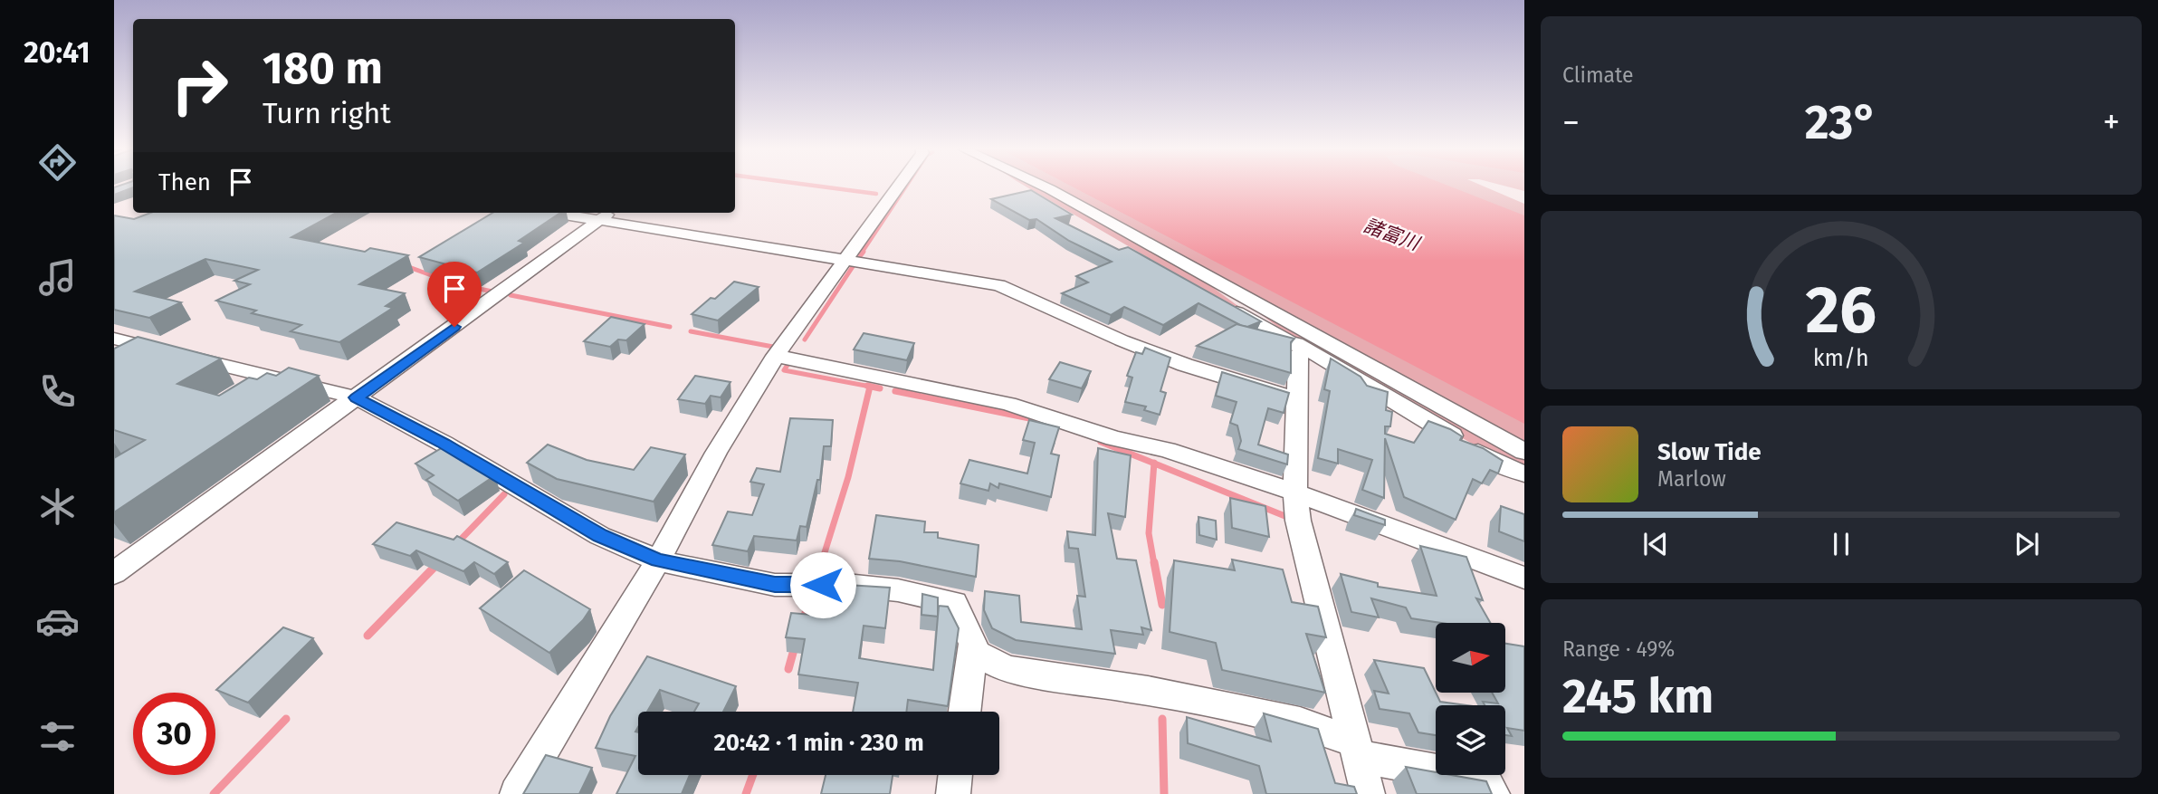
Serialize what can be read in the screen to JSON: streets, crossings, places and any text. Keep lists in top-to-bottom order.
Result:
{
  "water": ["諸富川"],
  "north": "right",
  "page": {
    "tabs": "20:41",
    "tile": [
      "Climate",
      ["Range · 49%", "245 km"]
    ],
    "turn": ["180 m", "Turn right"],
    "heat": ["−", "23°", "+"],
    "then": "Then",
    "song": ["Slow Tide", "Marlow"],
    "limit": "30",
    "trip": "20:42 · 1 min · 230 m",
    "gauge": ["26", "km/h"]
  }
}
